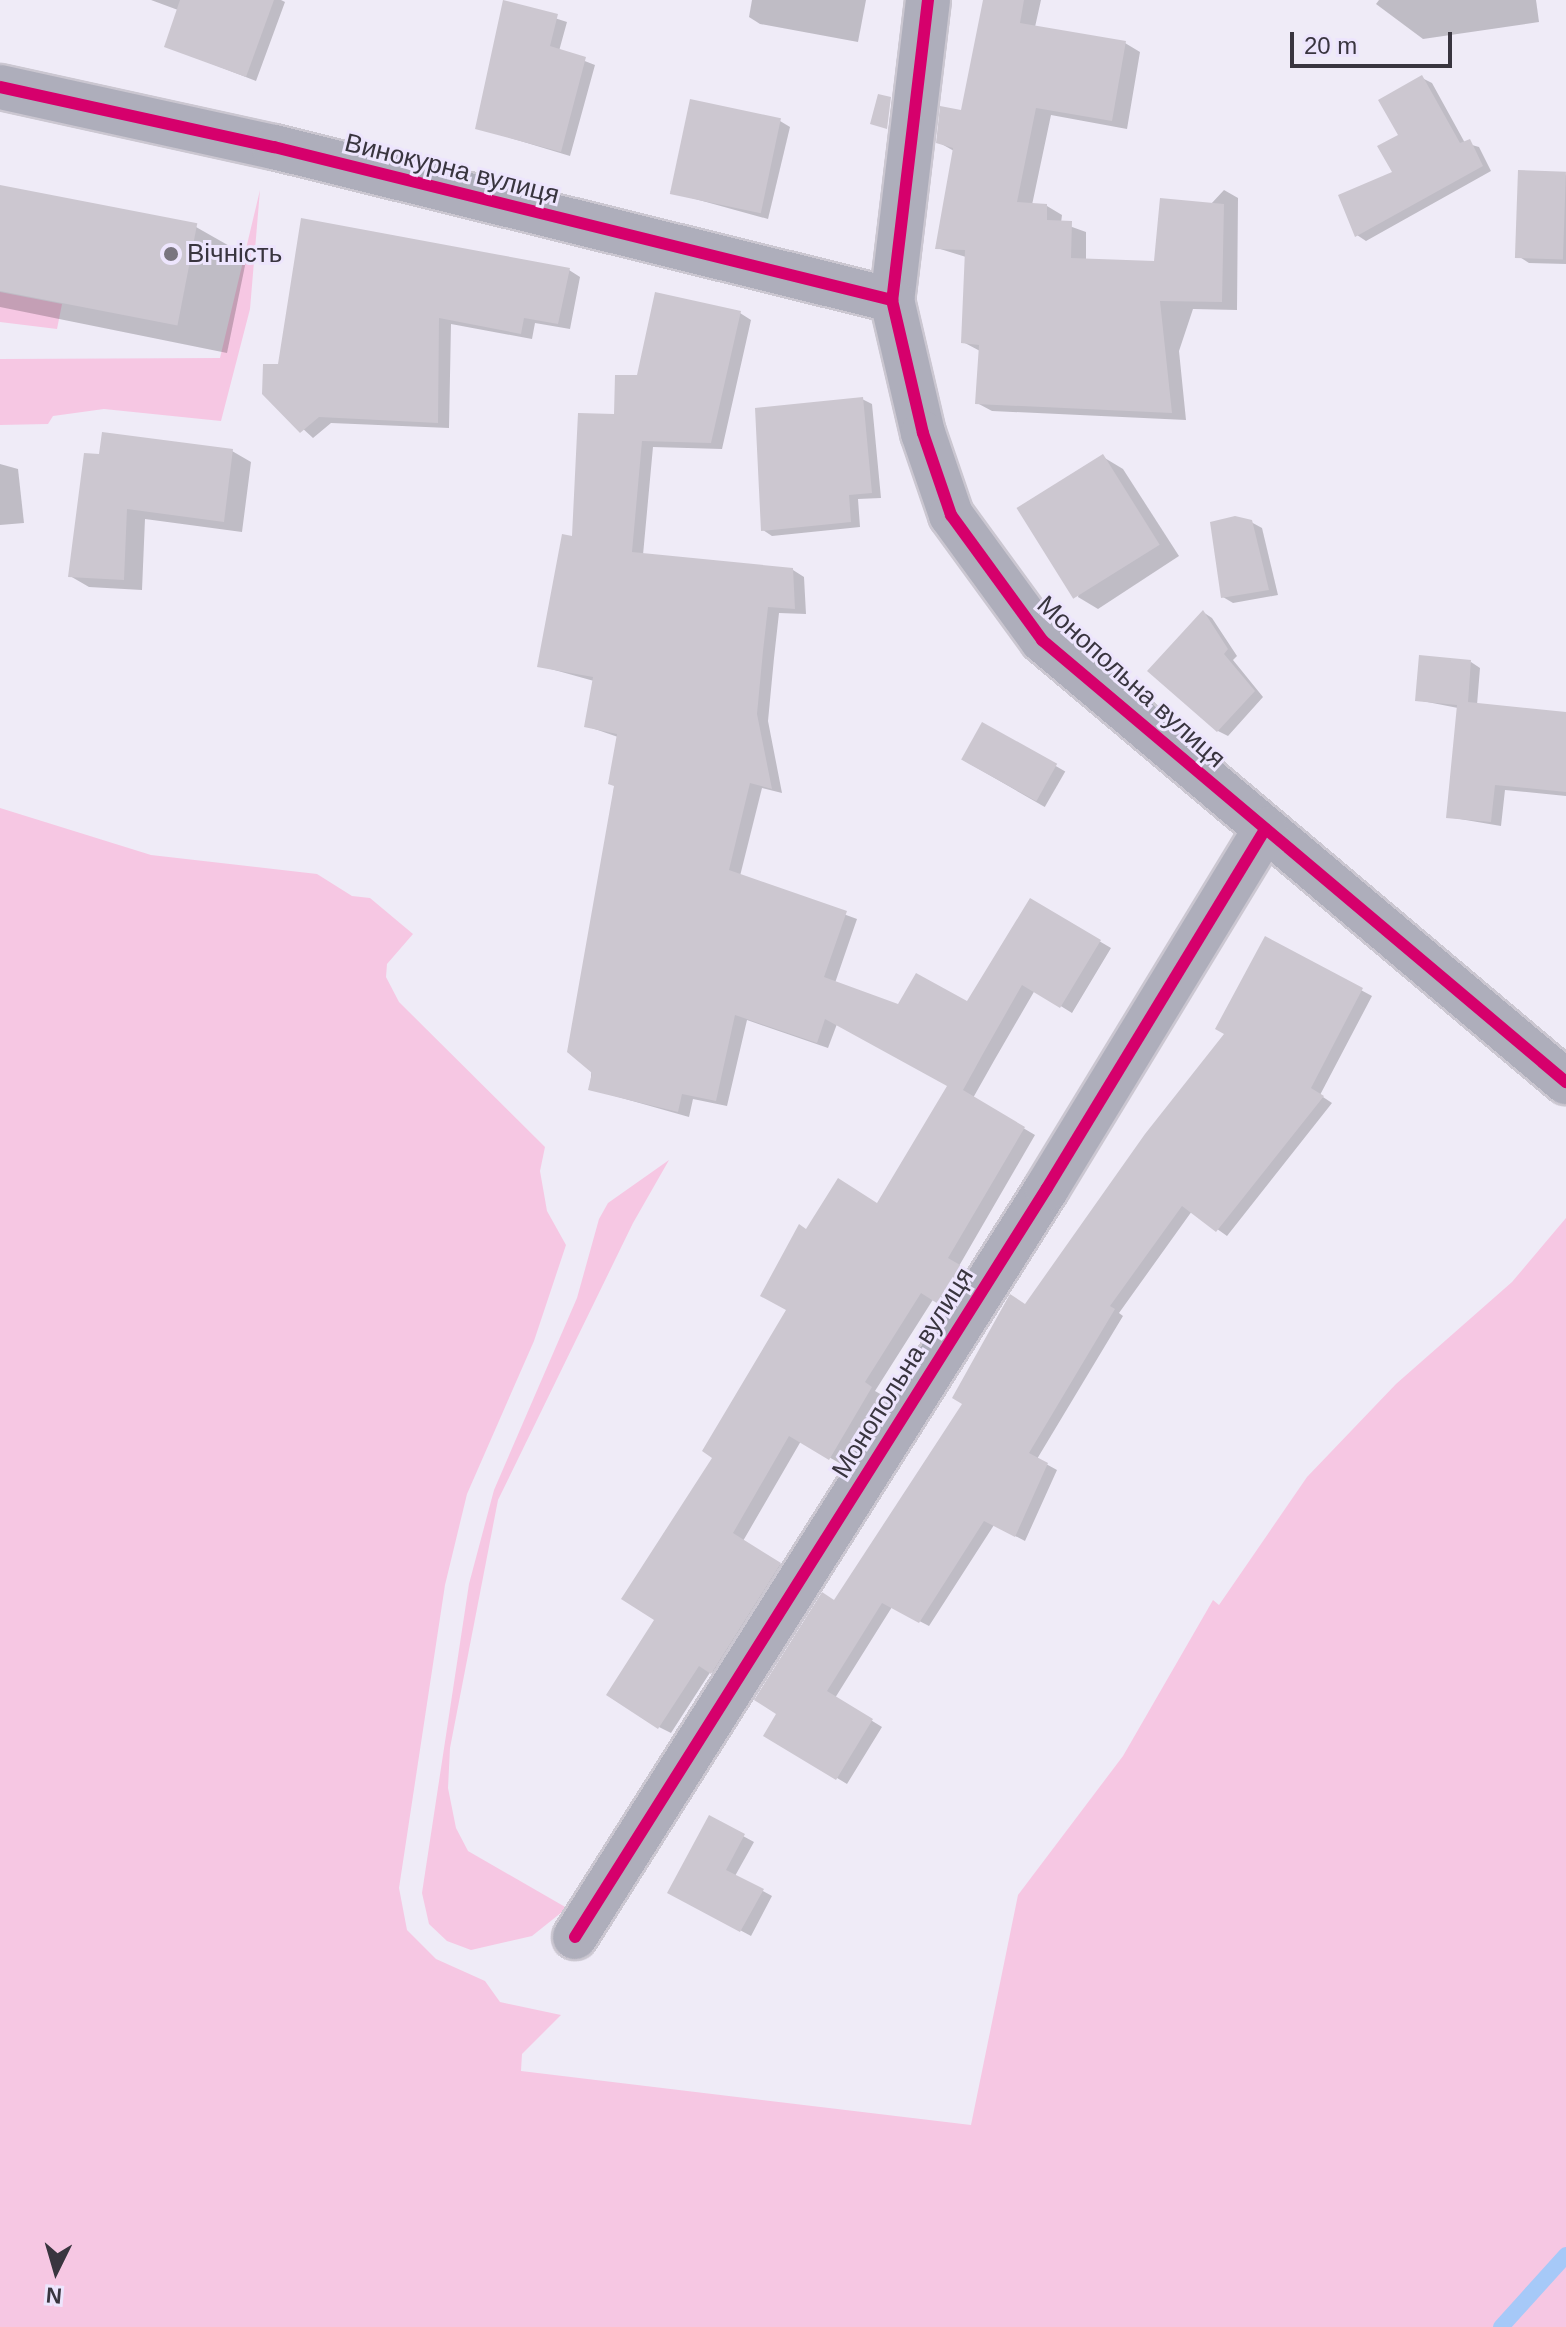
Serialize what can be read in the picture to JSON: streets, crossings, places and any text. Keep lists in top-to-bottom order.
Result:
{
  "streets": {
    "street": ["Винокурна вулиця", "Монопольна вулиця"]
  },
  "crossings": [
    ["Винокурна вулиця", "Монопольна вулиця"]
  ],
  "places": ["Вічність"],
  "scale_bar": "20 m",
  "north": "bottom"
}
